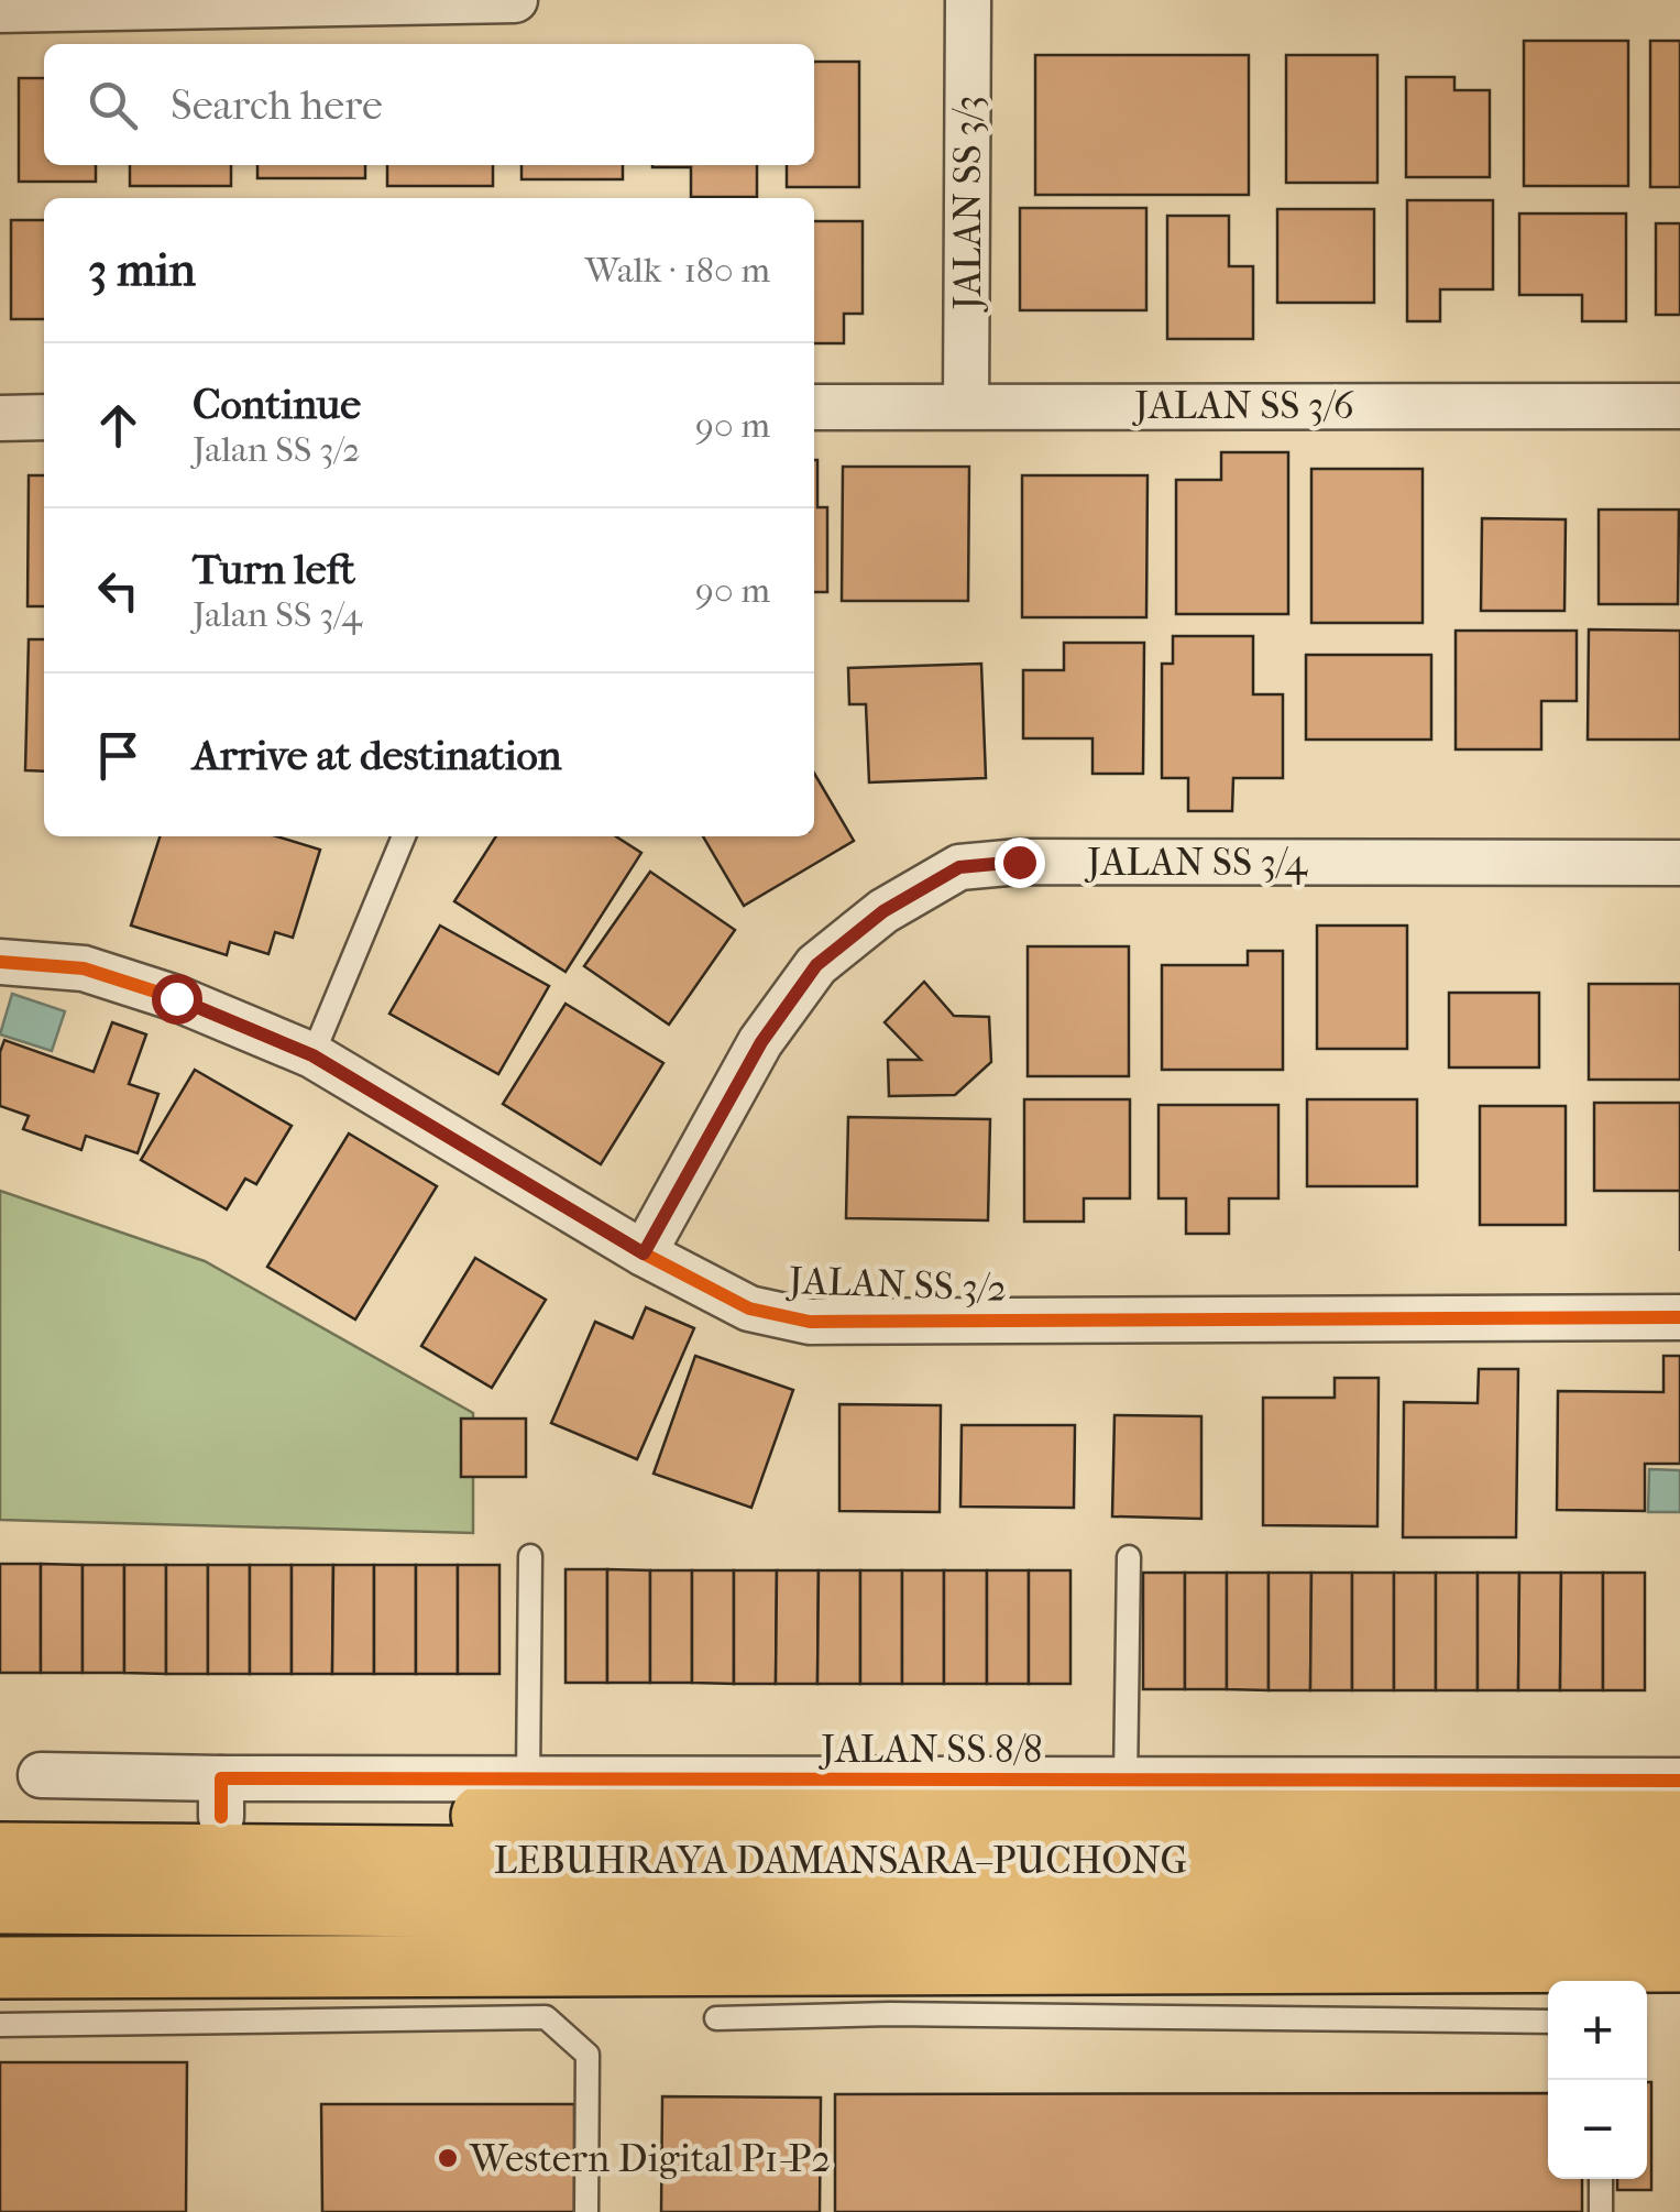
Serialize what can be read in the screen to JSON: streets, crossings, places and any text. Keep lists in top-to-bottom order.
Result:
{
  "streets": {
    "highway": ["LEBUHRAYA DAMANSARA–PUCHONG"],
    "street": [
      "JALAN SS 3/3",
      "JALAN SS 3/6",
      "JALAN SS 3/4",
      "JALAN SS 3/2",
      "JALAN SS 8/8"
    ]
  },
  "crossings": [
    ["JALAN SS 3/3", "JALAN SS 3/6"],
    ["JALAN SS 3/4", "JALAN SS 3/2"]
  ],
  "places": ["Western Digital P1-P2"],
  "page": {
    "search": "Search here",
    "heading": ["3 min", "Walk · 180 m"],
    "list": [
      ["Continue", "Jalan SS 3/2", "90 m"],
      ["Turn left", "Jalan SS 3/4", "90 m"],
      "Arrive at destination"
    ],
    "map_buttons": ["+", "−"]
  }
}
